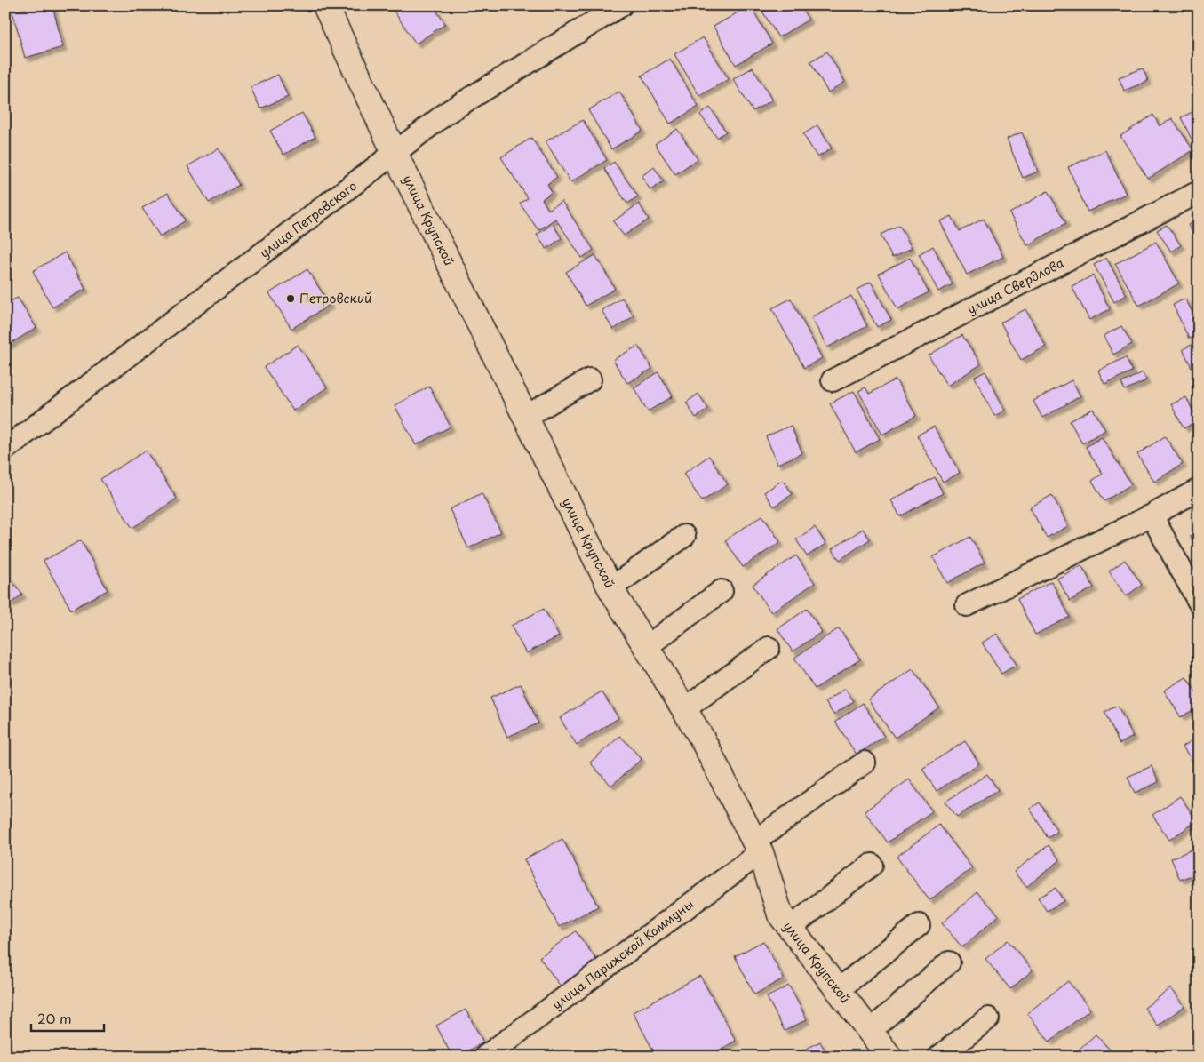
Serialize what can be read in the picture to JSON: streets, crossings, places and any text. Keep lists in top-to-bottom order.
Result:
{
  "streets": {
    "main road": ["улица Крупской"],
    "street": ["улица Петровского", "улица Свердлова", "улица Парижской Коммуны"]
  },
  "crossings": [
    ["улица Петровского", "улица Крупской"],
    ["улица Крупской", "улица Парижской Коммуны"]
  ],
  "places": ["Петровский"],
  "scale_bar": "20 m"
}
